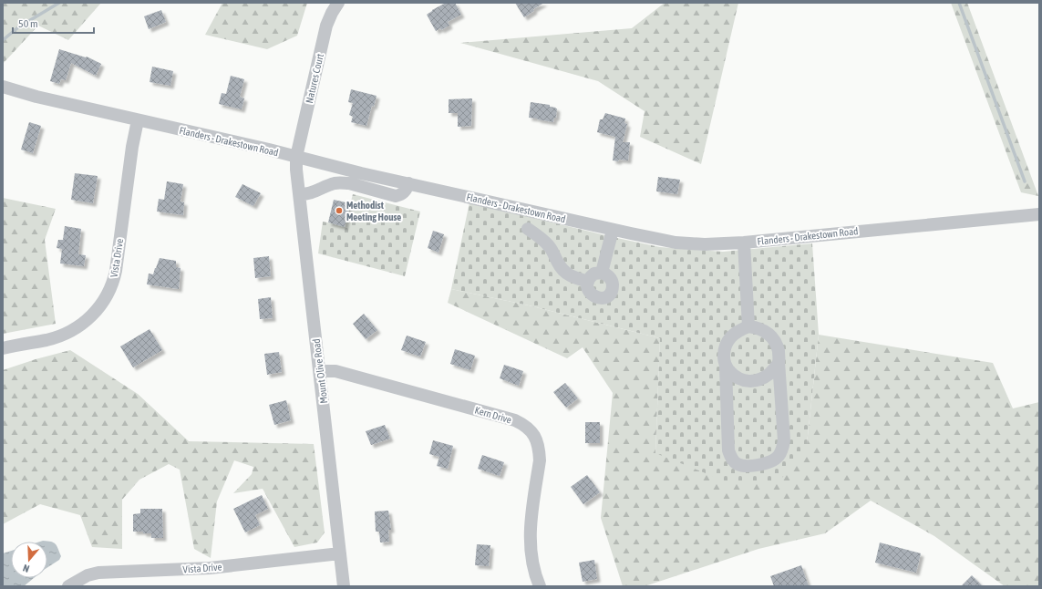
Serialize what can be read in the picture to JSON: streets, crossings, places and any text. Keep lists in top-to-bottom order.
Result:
{
  "streets": {
    "street": [
      "Natures Court",
      "Flanders - Drakestown Road",
      "Vista Drive",
      "Mount Olive Road",
      "Kern Drive"
    ]
  },
  "crossings": [
    ["Natures Court", "Flanders - Drakestown Road"],
    ["Natures Court", "Mount Olive Road"],
    ["Flanders - Drakestown Road", "Vista Drive"],
    ["Flanders - Drakestown Road", "Mount Olive Road"],
    ["Vista Drive", "Mount Olive Road"],
    ["Mount Olive Road", "Kern Drive"]
  ],
  "places": ["Methodist Meeting House"],
  "scale_bar": "50 m",
  "north": "bottom"
}
